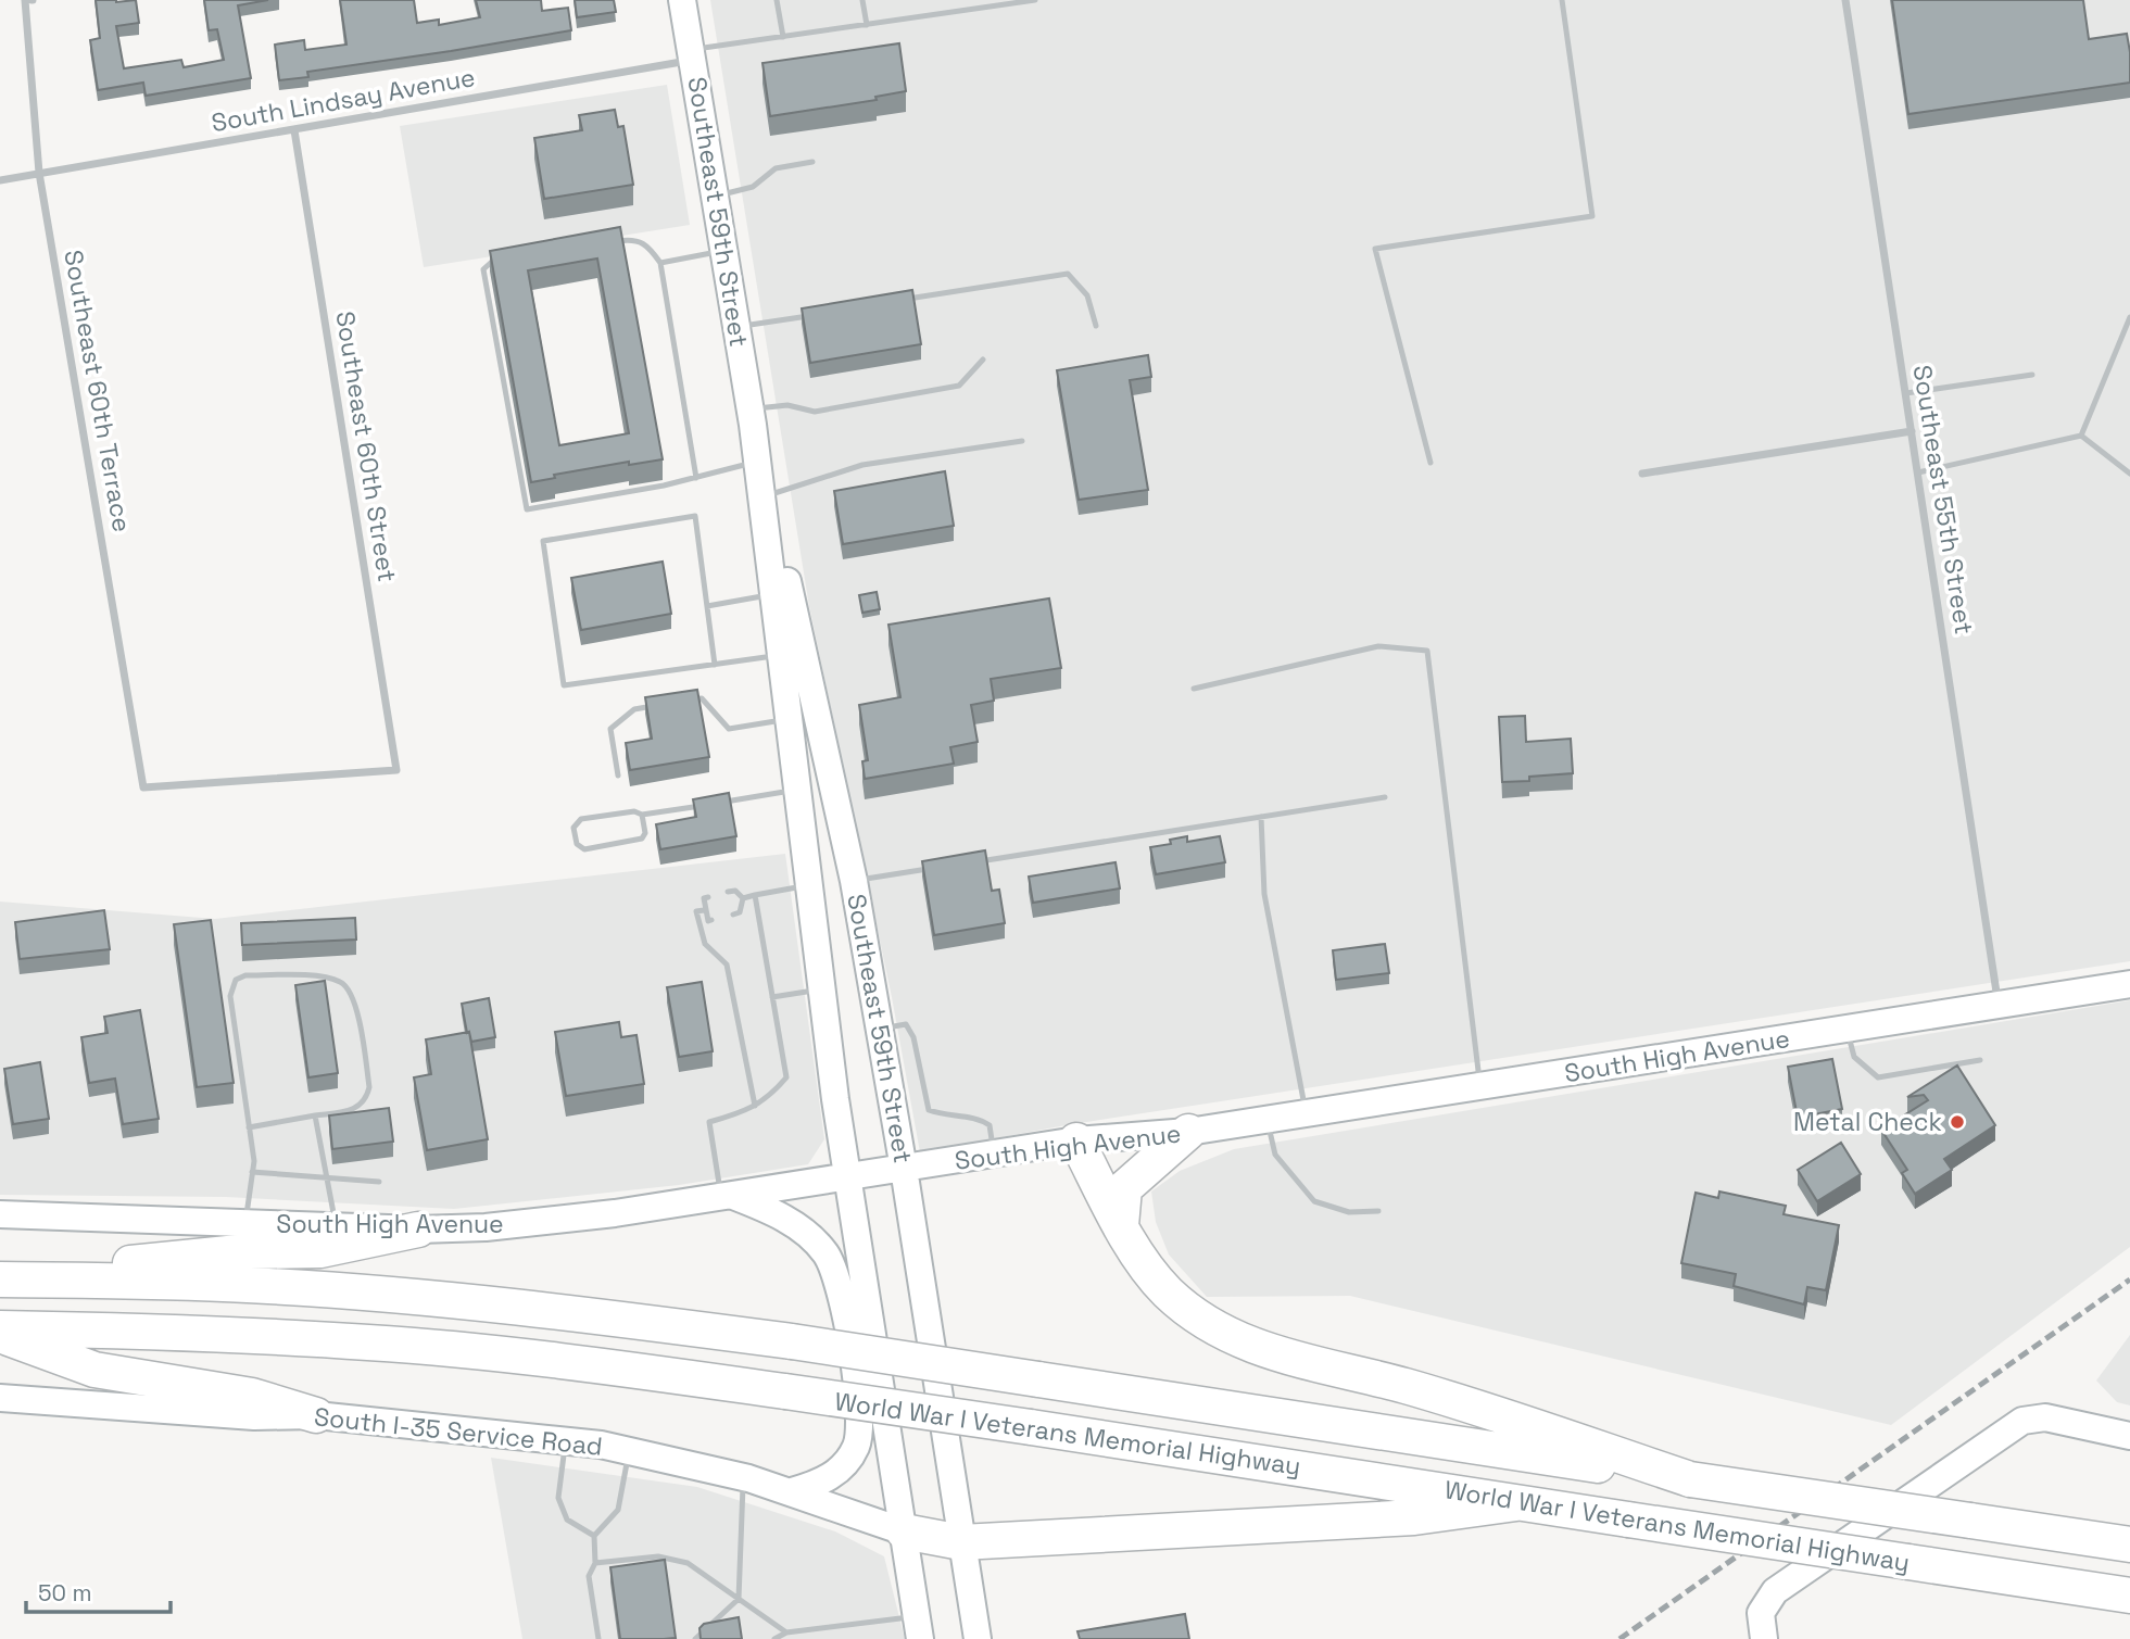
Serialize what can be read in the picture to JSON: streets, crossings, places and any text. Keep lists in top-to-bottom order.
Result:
{
  "streets": {
    "highway": ["World War I Veterans Memorial Highway"],
    "main road": ["Southeast 59th Street", "South High Avenue", "South I-35 Service Road"],
    "street": [
      "South Lindsay Avenue",
      "Southeast 60th Terrace",
      "Southeast 60th Street",
      "Southeast 55th Street"
    ]
  },
  "crossings": [
    ["South Lindsay Avenue", "Southeast 59th Street"],
    ["South Lindsay Avenue", "Southeast 60th Terrace"],
    ["South Lindsay Avenue", "Southeast 60th Street"],
    ["Southeast 59th Street", "South High Avenue"],
    ["Southeast 59th Street", "South I-35 Service Road"],
    ["Southeast 60th Terrace", "Southeast 60th Street"],
    ["Southeast 55th Street", "South High Avenue"]
  ],
  "places": ["Metal Check"],
  "scale_bar": "50 m"
}
